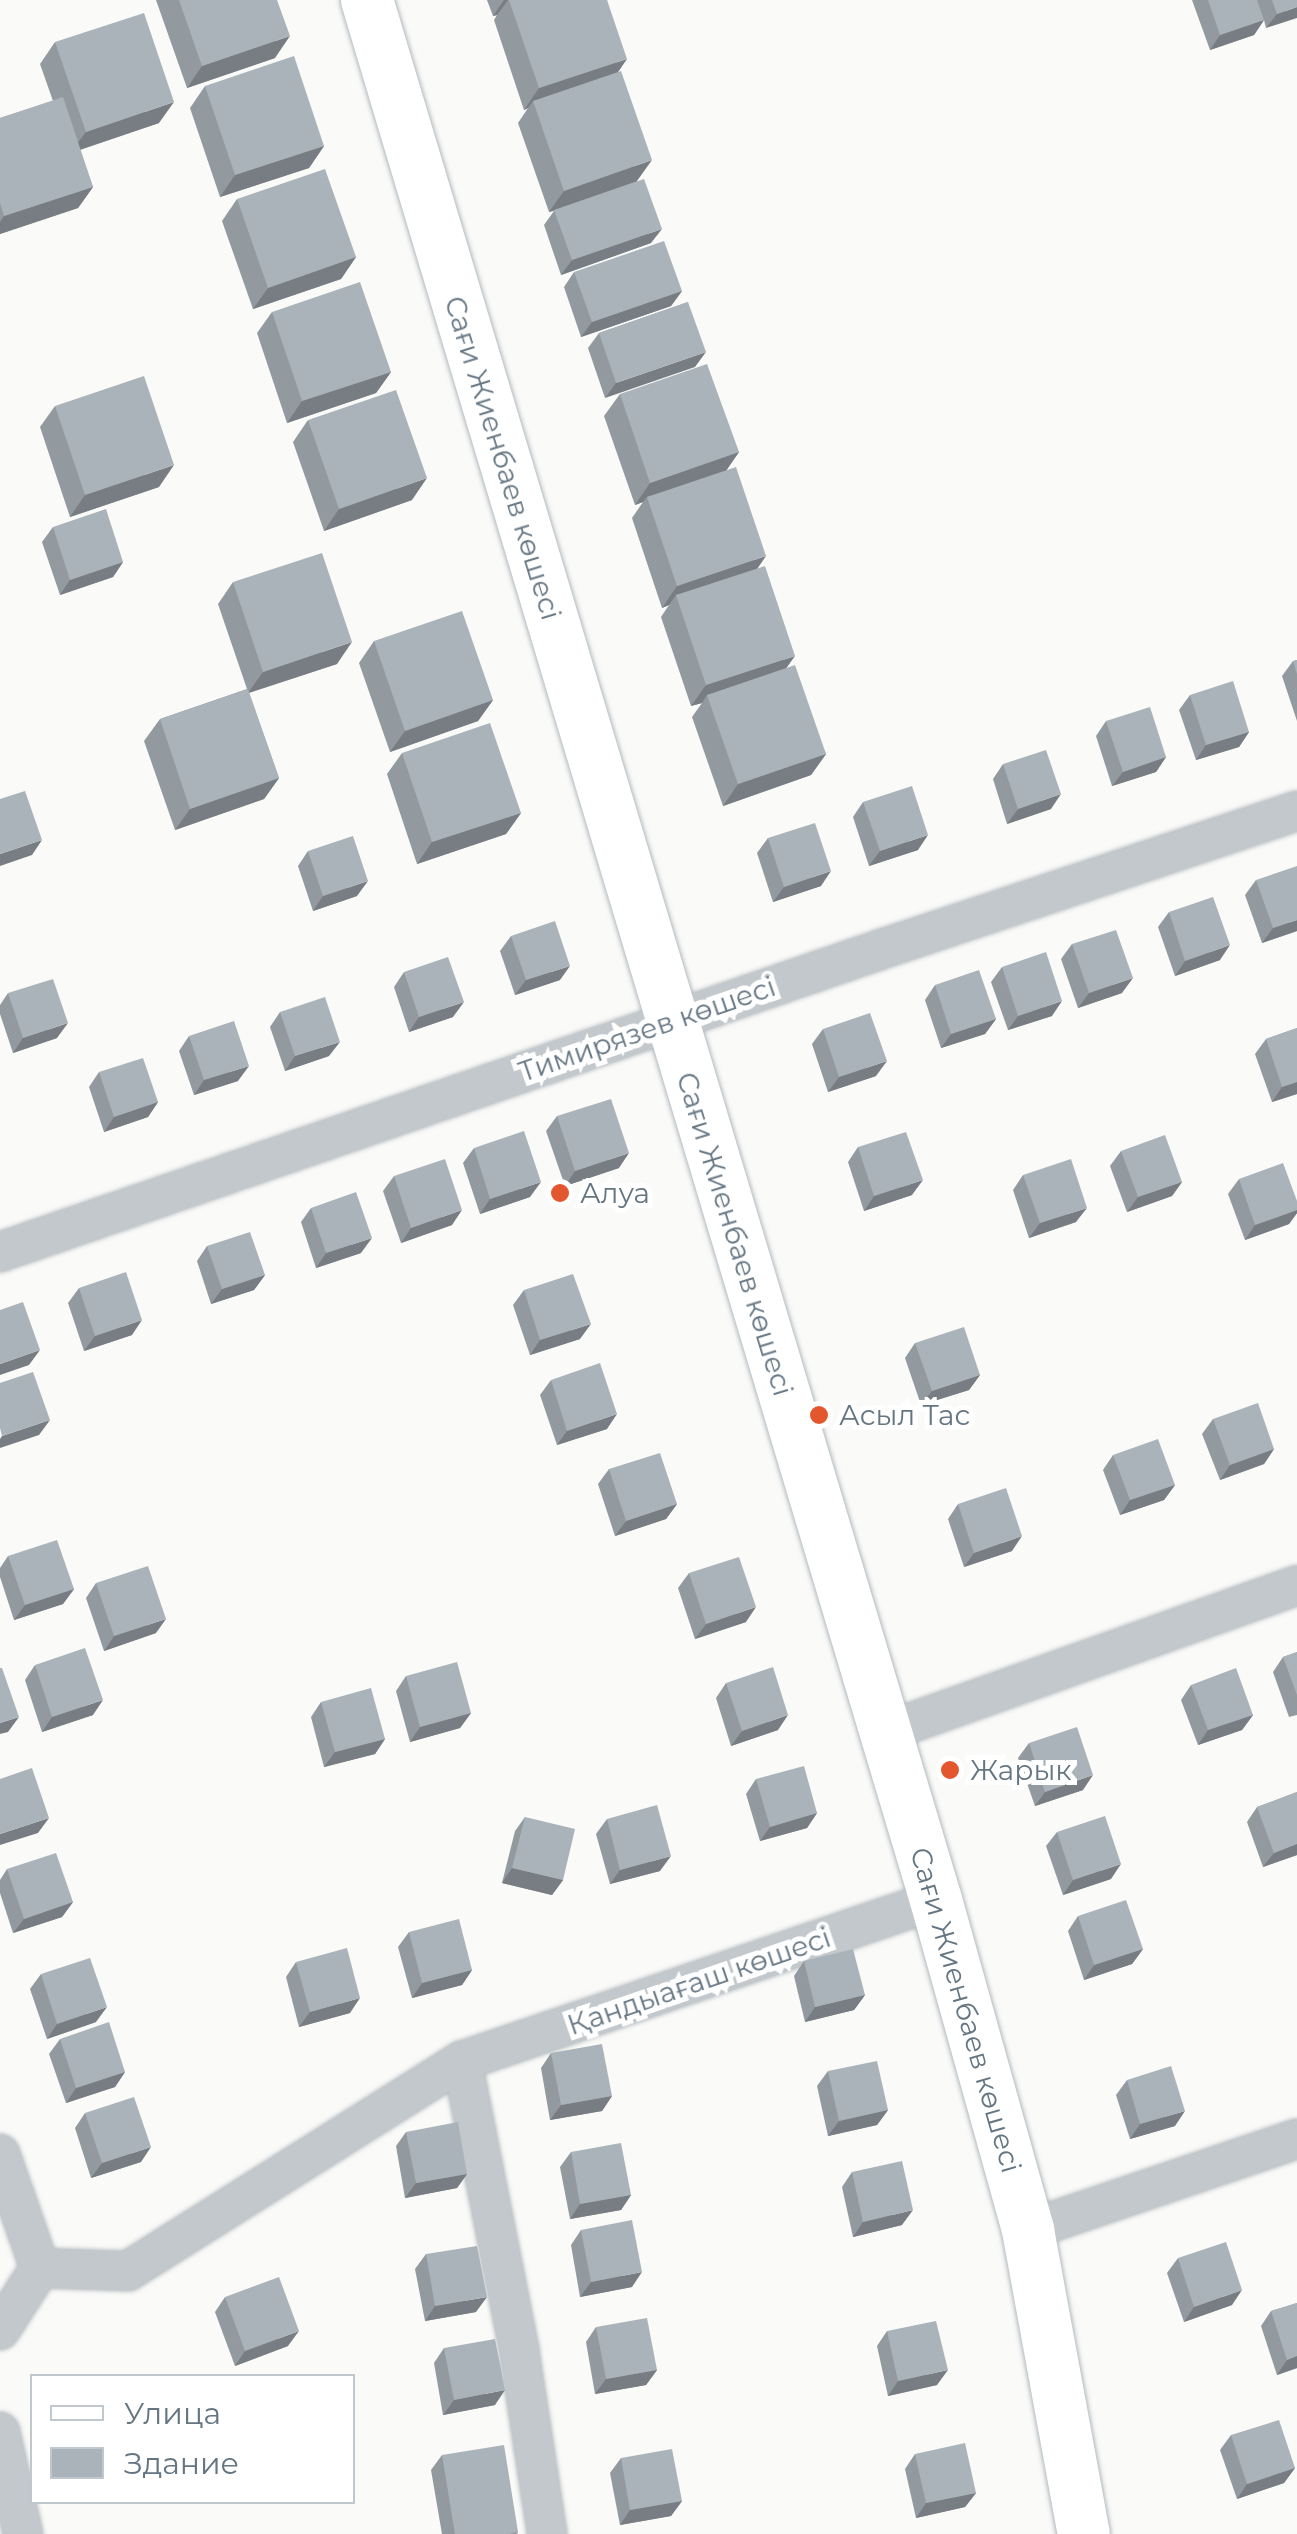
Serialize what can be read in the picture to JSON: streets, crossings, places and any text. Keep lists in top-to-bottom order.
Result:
{
  "streets": {
    "main road": ["Сағи Жиенбаев көшесі"],
    "street": ["Тимирязев көшесі", "Қандыағаш көшесі"]
  },
  "crossings": [
    ["Сағи Жиенбаев көшесі", "Тимирязев көшесі"],
    ["Сағи Жиенбаев көшесі", "Қандыағаш көшесі"]
  ],
  "places": ["Алуа", "Асыл Тас", "Жарык"],
  "legend": ["Улица", "Здание"]
}
